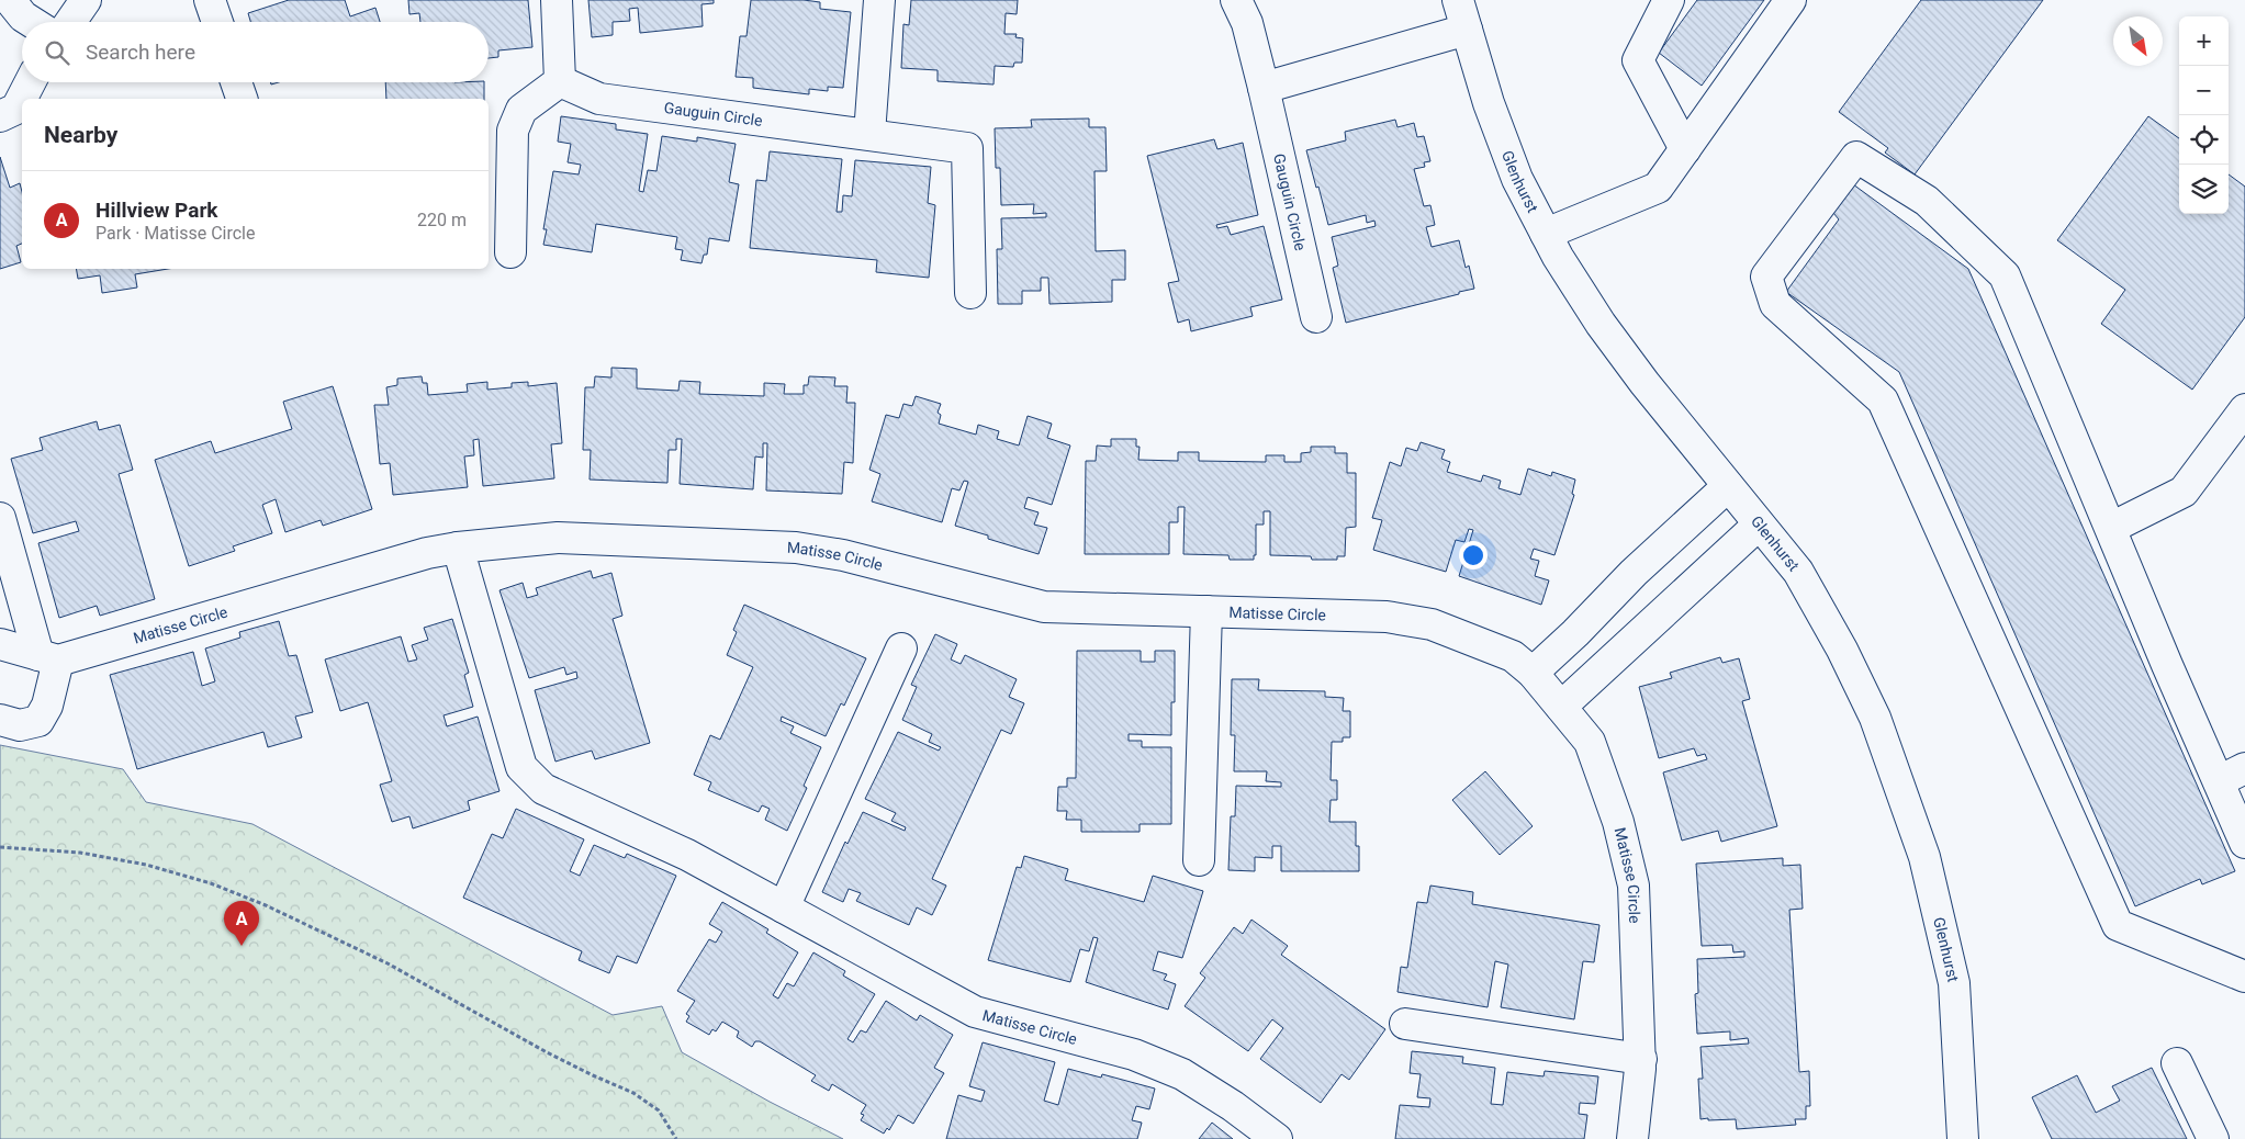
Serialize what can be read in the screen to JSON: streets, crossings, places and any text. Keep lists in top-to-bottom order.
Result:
{
  "streets": {
    "street": ["Gauguin Circle", "Glenhurst", "Matisse Circle"]
  },
  "north": "bottom right",
  "page": {
    "map_buttons": ["+", "−"],
    "search": "Search here",
    "heading": "Nearby",
    "list": [
      {
        "mark": "A",
        "name": "Hillview Park",
        "note": "Park · Matisse Circle",
        "value": "220 m"
      }
    ],
    "pins": "A"
  }
}
